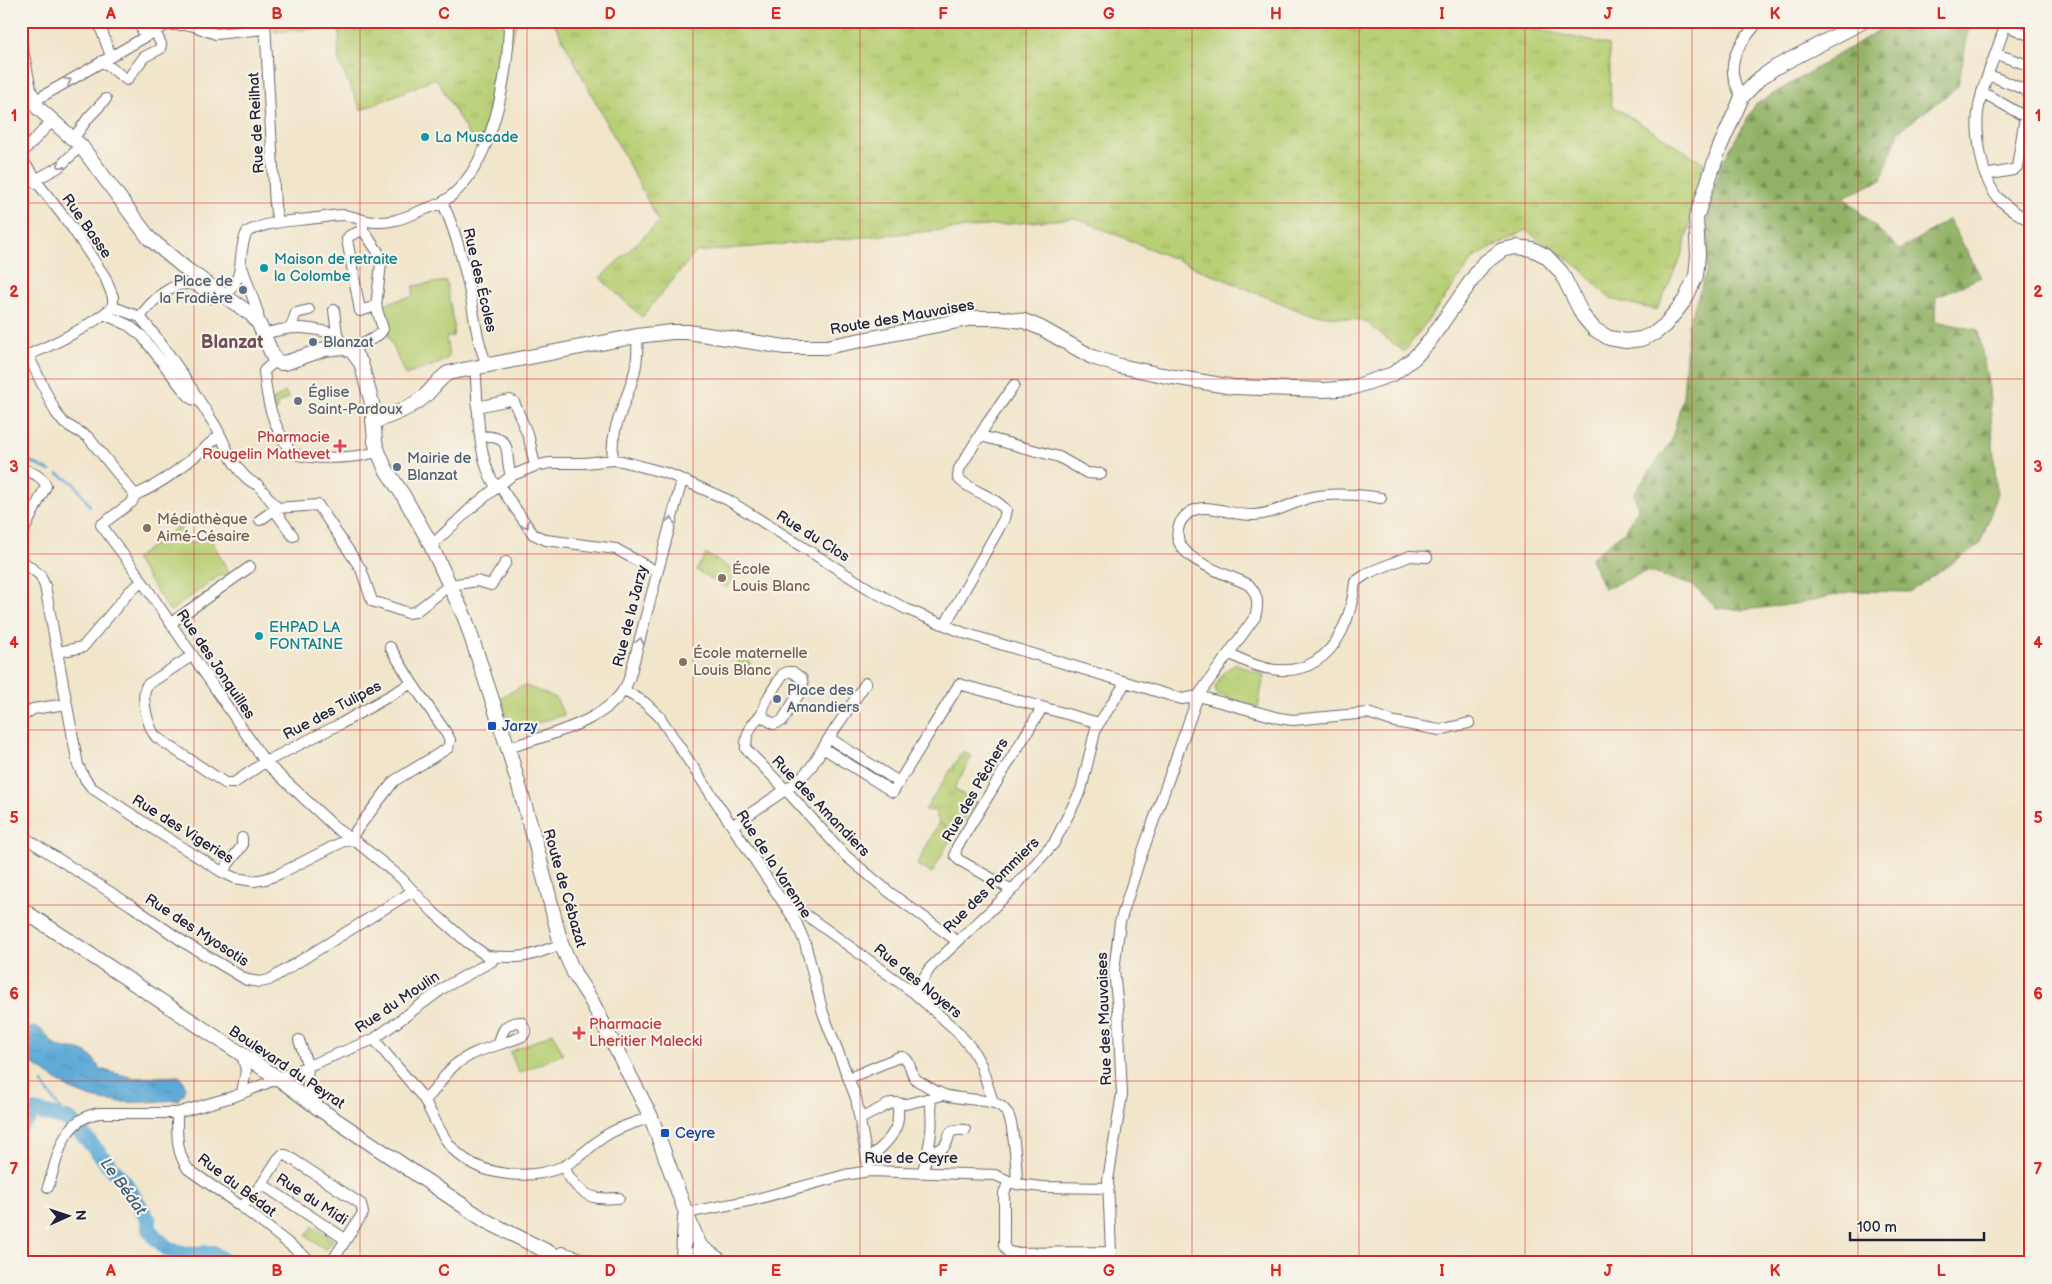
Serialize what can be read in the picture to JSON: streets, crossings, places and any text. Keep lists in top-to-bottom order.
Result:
{
  "streets": {
    "street": [
      "Rue de Reilhat",
      "Rue Basse",
      "Rue des Écoles",
      "Route des Mauvaises",
      "Rue du Clos",
      "Rue de la Jarzy",
      "Rue des Jonquilles",
      "Rue des Tulipes",
      "Rue des Pêchers",
      "Rue des Amandiers",
      "Rue des Vigeries",
      "Rue de la Varenne",
      "Rue des Pommiers",
      "Route de Cébazat",
      "Rue des Myosotis",
      "Rue des Noyers",
      "Rue du Moulin",
      "Rue des Mauvaises",
      "Boulevard du Peyrat",
      "Rue de Ceyre",
      "Rue du Bédat",
      "Rue du Midi"
    ]
  },
  "crossings": [
    ["Rue des Écoles", "Route des Mauvaises"],
    ["Rue des Écoles", "Rue du Clos"],
    ["Rue des Écoles", "Rue de la Jarzy"],
    ["Route des Mauvaises", "Route de Cébazat"],
    ["Rue du Clos", "Rue de la Jarzy"],
    ["Rue du Clos", "Rue des Pommiers"],
    ["Rue du Clos", "Route de Cébazat"],
    ["Rue du Clos", "Rue des Mauvaises"],
    ["Rue de la Jarzy", "Rue de la Varenne"],
    ["Rue de la Jarzy", "Route de Cébazat"],
    ["Rue des Jonquilles", "Rue des Tulipes"],
    ["Rue des Jonquilles", "Rue des Vigeries"],
    ["Rue des Pêchers", "Rue des Pommiers"],
    ["Rue des Amandiers", "Rue des Pommiers"],
    ["Rue de la Varenne", "Rue des Noyers"],
    ["Rue de la Varenne", "Rue de Ceyre"],
    ["Rue des Pommiers", "Rue des Noyers"],
    ["Route de Cébazat", "Rue de Ceyre"],
    ["Rue du Moulin", "Boulevard du Peyrat"],
    ["Rue du Moulin", "Rue du Bédat"],
    ["Rue des Mauvaises", "Rue de Ceyre"]
  ],
  "one_way": ["Rue des Écoles", "Rue de la Jarzy"],
  "districts": ["Blanzat"],
  "water": ["Le Bédat"],
  "places": {
    "other": [
      "La Muscade",
      "Maison de retraite la Colombe",
      "Place de la Fradière",
      "Blanzat",
      "Église Saint-Pardoux",
      "Mairie de Blanzat",
      "Médiathèque Aimé-Césaire",
      "École Louis Blanc",
      "EHPAD LA FONTAINE",
      "École maternelle Louis Blanc",
      "Place des Amandiers"
    ],
    "health": ["Pharmacie Rougelin Mathevet", "Pharmacie Lheritier Malecki"],
    "transit": ["Jarzy", "Ceyre"]
  },
  "scale_bar": "100 m",
  "north": "right",
  "grid": {
    "columns": [
      "A",
      "B",
      "C",
      "D",
      "E",
      "F",
      "G",
      "H",
      "I",
      "J",
      "K",
      "L"
    ],
    "rows": [
      "1",
      "2",
      "3",
      "4",
      "5",
      "6",
      "7"
    ]
  }
}
